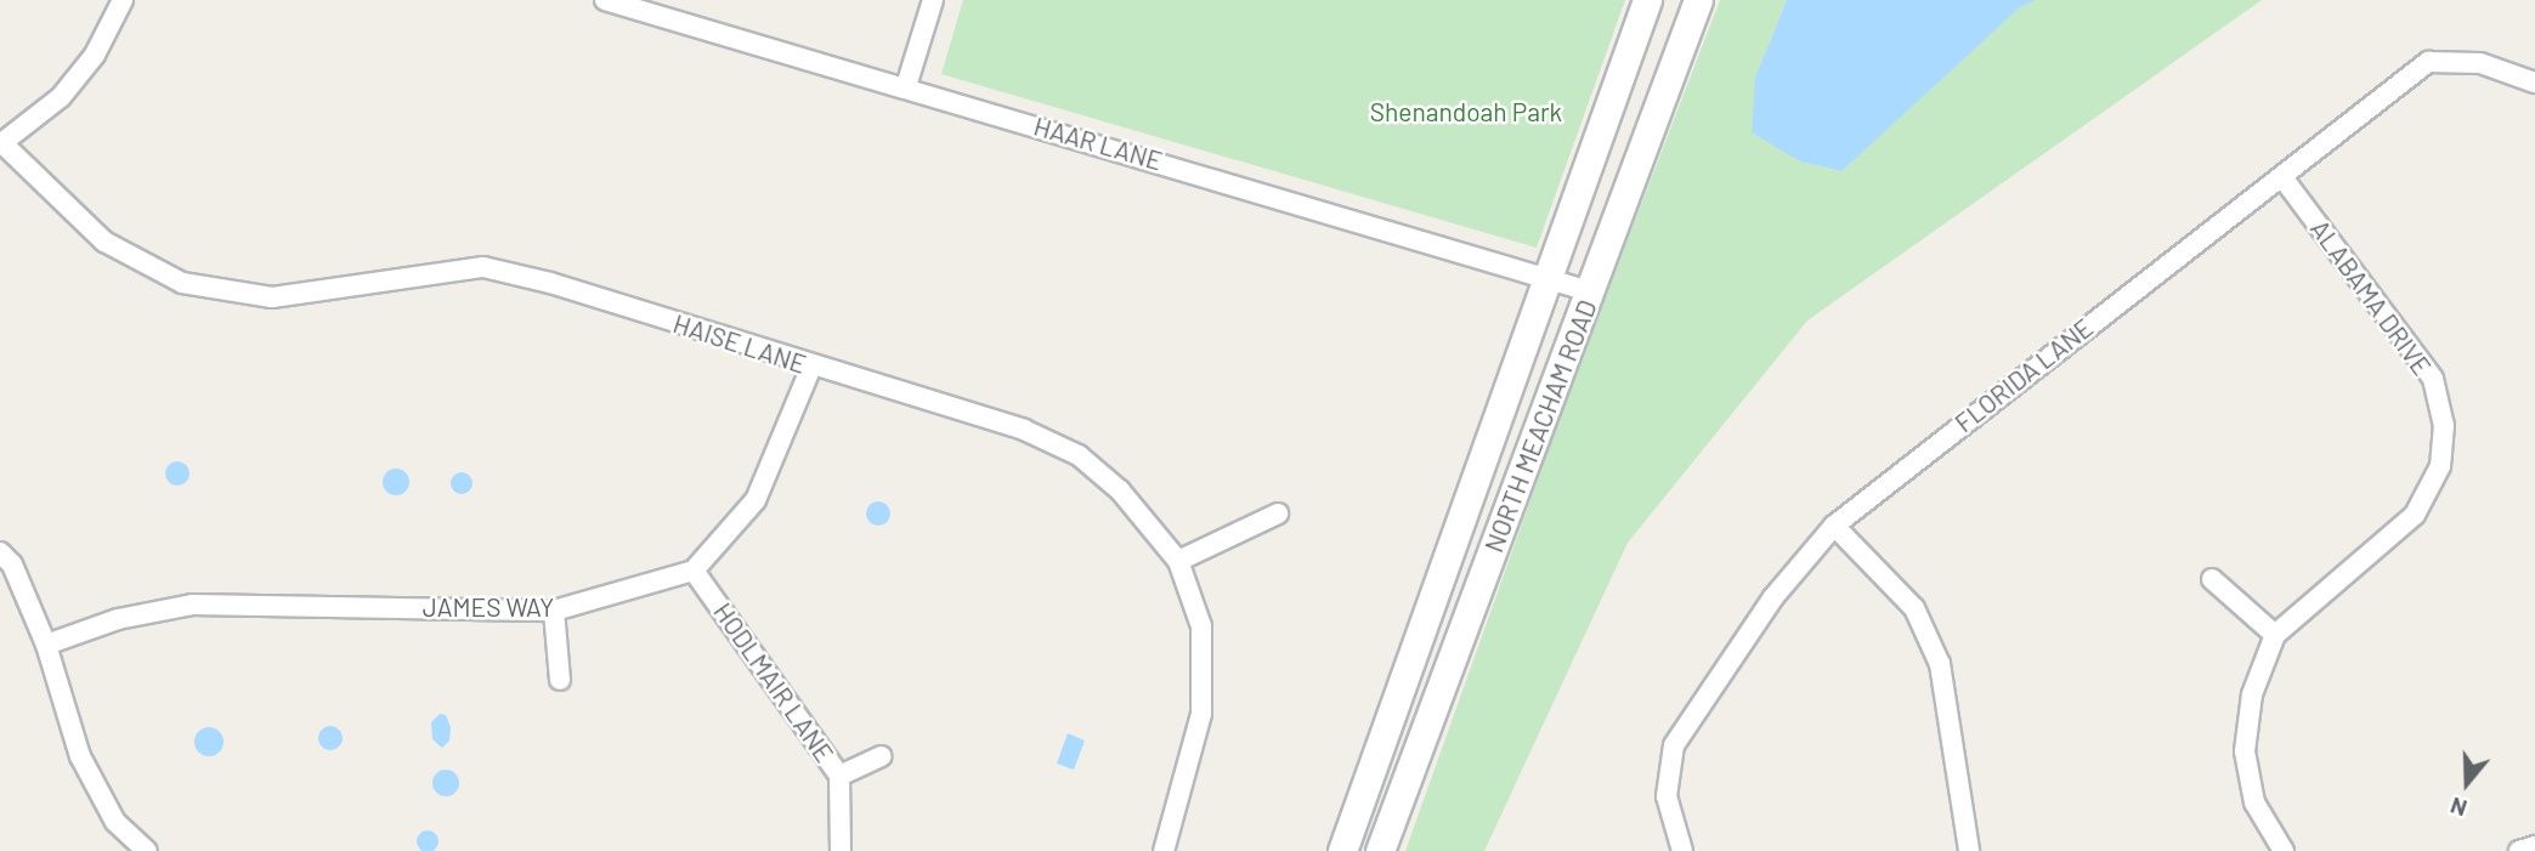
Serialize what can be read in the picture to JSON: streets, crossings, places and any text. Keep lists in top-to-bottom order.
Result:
{
  "streets": {
    "main road": ["NORTH MEACHAM ROAD"],
    "street": [
      "HAAR LANE",
      "ALABAMA DRIVE",
      "HAISE LANE",
      "FLORIDA LANE",
      "JAMES WAY",
      "HODLMAIR LANE"
    ]
  },
  "crossings": [
    ["HAAR LANE", "NORTH MEACHAM ROAD"],
    ["ALABAMA DRIVE", "FLORIDA LANE"],
    ["JAMES WAY", "HODLMAIR LANE"]
  ],
  "parks": ["Shenandoah Park"],
  "north": "bottom"
}
